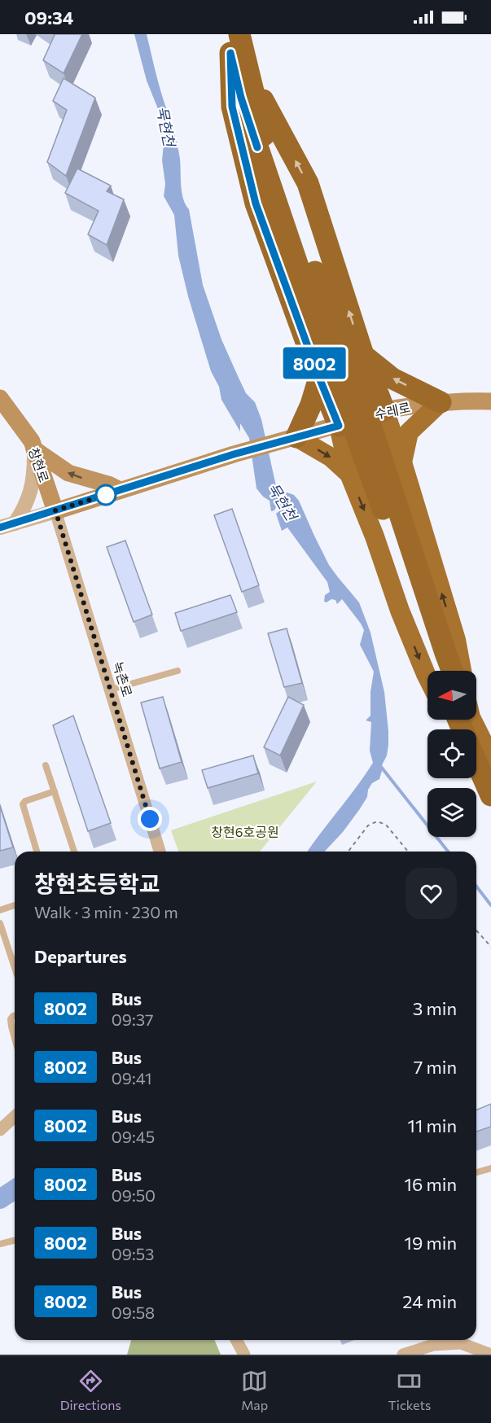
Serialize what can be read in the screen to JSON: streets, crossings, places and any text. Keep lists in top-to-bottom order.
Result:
{
  "streets": {
    "main road": ["수레로", "창현로"],
    "street": ["녹촌로"]
  },
  "crossings": [
    ["창현로", "녹촌로"]
  ],
  "water": ["묵현천"],
  "parks": ["창현6호공원"],
  "lines": ["bus line 8002"],
  "north": "left",
  "page": {
    "status": "09:34",
    "on_map": "8002",
    "heading": [
      ["창현초등학교", "Walk · 3 min · 230 m"],
      "Departures"
    ],
    "list": [
      {
        "mark": "8002",
        "name": "Bus",
        "note": "09:37",
        "value": "3 min"
      },
      {
        "mark": "8002",
        "name": "Bus",
        "note": "09:41",
        "value": "7 min"
      },
      {
        "mark": "8002",
        "name": "Bus",
        "note": "09:45",
        "value": "11 min"
      },
      {
        "mark": "8002",
        "name": "Bus",
        "note": "09:50",
        "value": "16 min"
      },
      {
        "mark": "8002",
        "name": "Bus",
        "note": "09:53",
        "value": "19 min"
      },
      {
        "mark": "8002",
        "name": "Bus",
        "note": "09:58",
        "value": "24 min"
      }
    ],
    "tabs": ["Directions", "Map", "Tickets"]
  }
}
